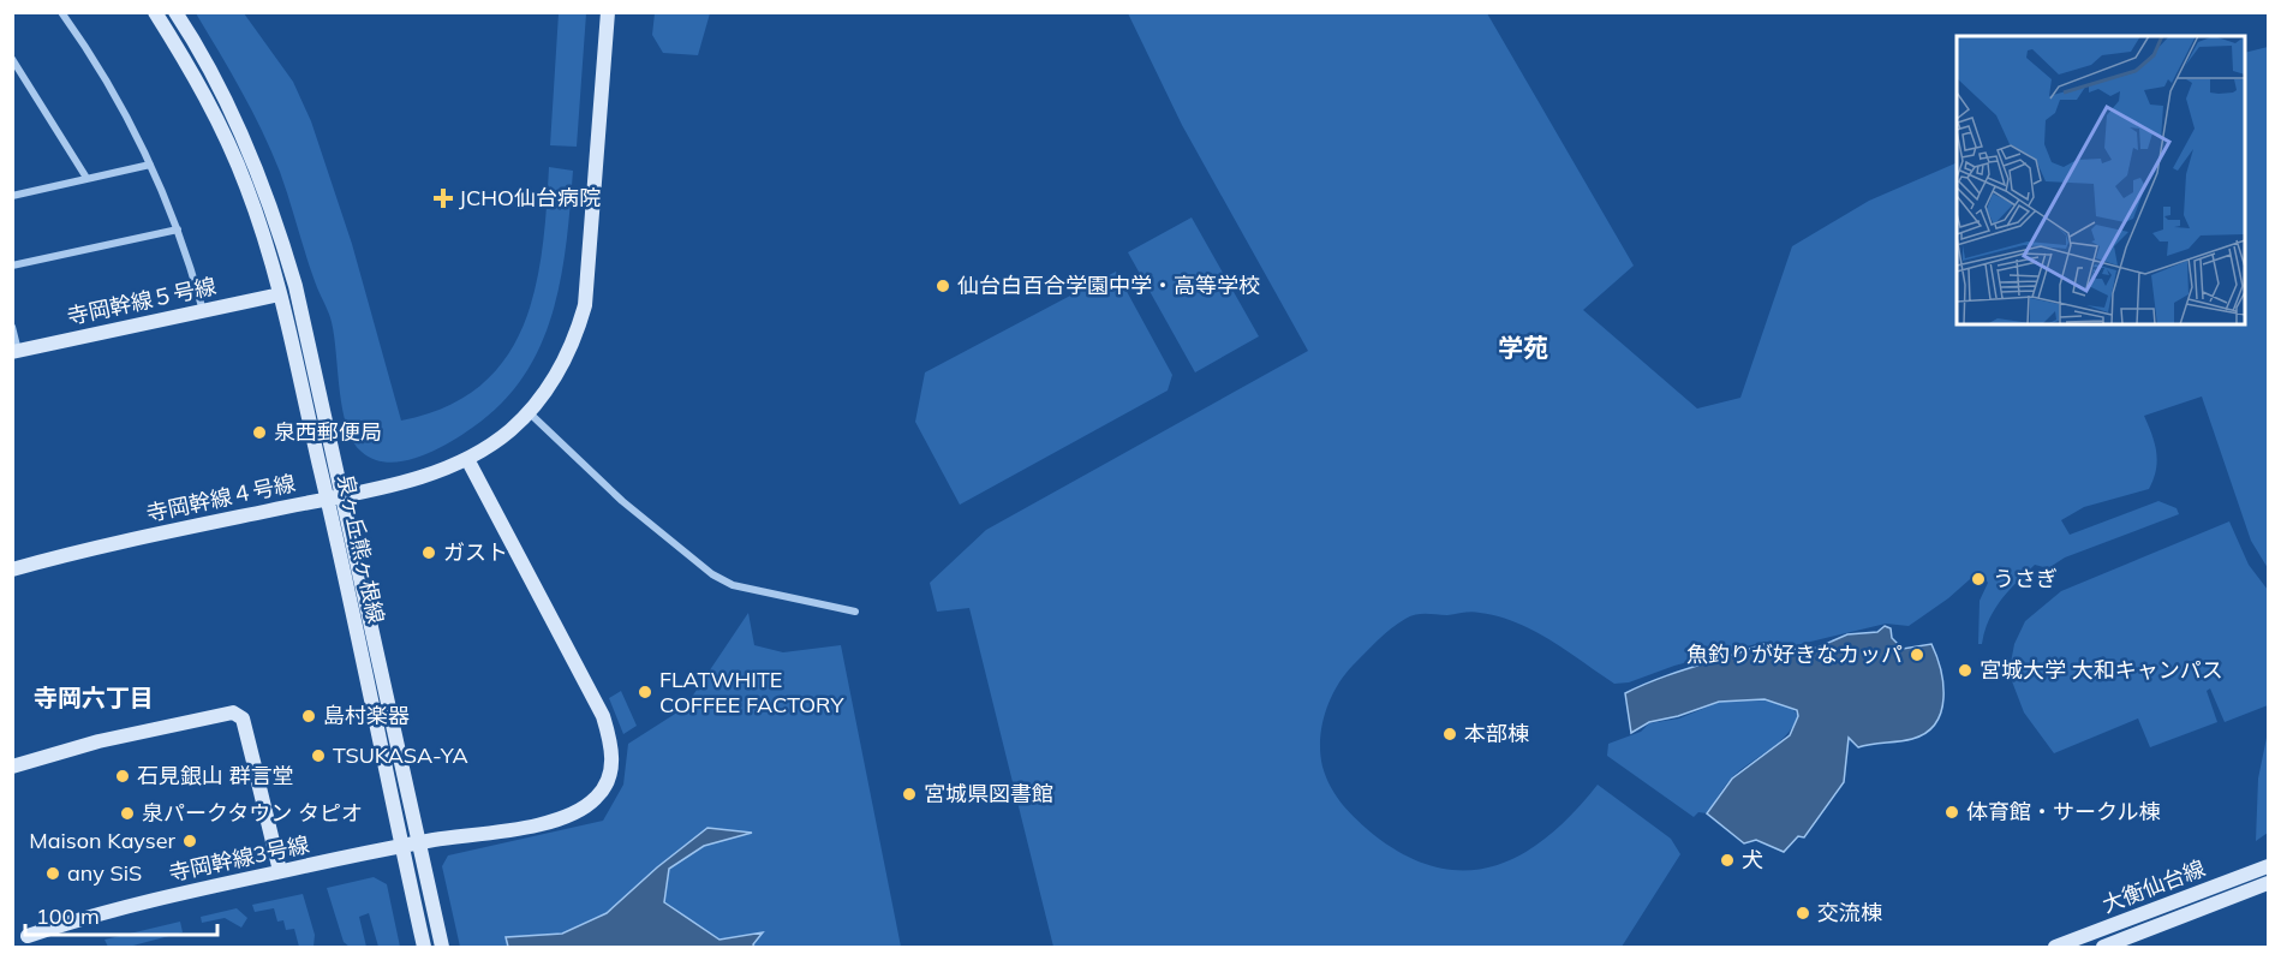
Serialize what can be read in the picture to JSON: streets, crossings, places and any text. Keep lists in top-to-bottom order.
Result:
{
  "streets": {
    "street": [
      "寺岡幹線５号線",
      "寺岡幹線４号線",
      "泉ヶ丘熊ヶ根線",
      "寺岡幹線3号線",
      "大衡仙台線"
    ]
  },
  "crossings": [
    ["寺岡幹線５号線", "泉ヶ丘熊ヶ根線"],
    ["寺岡幹線４号線", "泉ヶ丘熊ヶ根線"],
    ["寺岡幹線４号線", "寺岡幹線3号線"],
    ["泉ヶ丘熊ヶ根線", "寺岡幹線3号線"]
  ],
  "districts": ["学苑", "寺岡六丁目"],
  "places": {
    "health": ["JCHO仙台病院"],
    "other": [
      "仙台白百合学園中学・高等学校",
      "泉西郵便局",
      "ガスト",
      "うさぎ",
      "魚釣りが好きなカッパ",
      "宮城大学 大和キャンパス",
      "FLATWHITE COFFEE FACTORY",
      "島村楽器",
      "本部棟",
      "TSUKASA-YA",
      "石見銀山 群言堂",
      "宮城県図書館",
      "体育館・サークル棟",
      "泉パークタウン タピオ",
      "Maison Kayser",
      "犬",
      "any SiS",
      "交流棟"
    ]
  },
  "scale_bar": "100 m"
}
